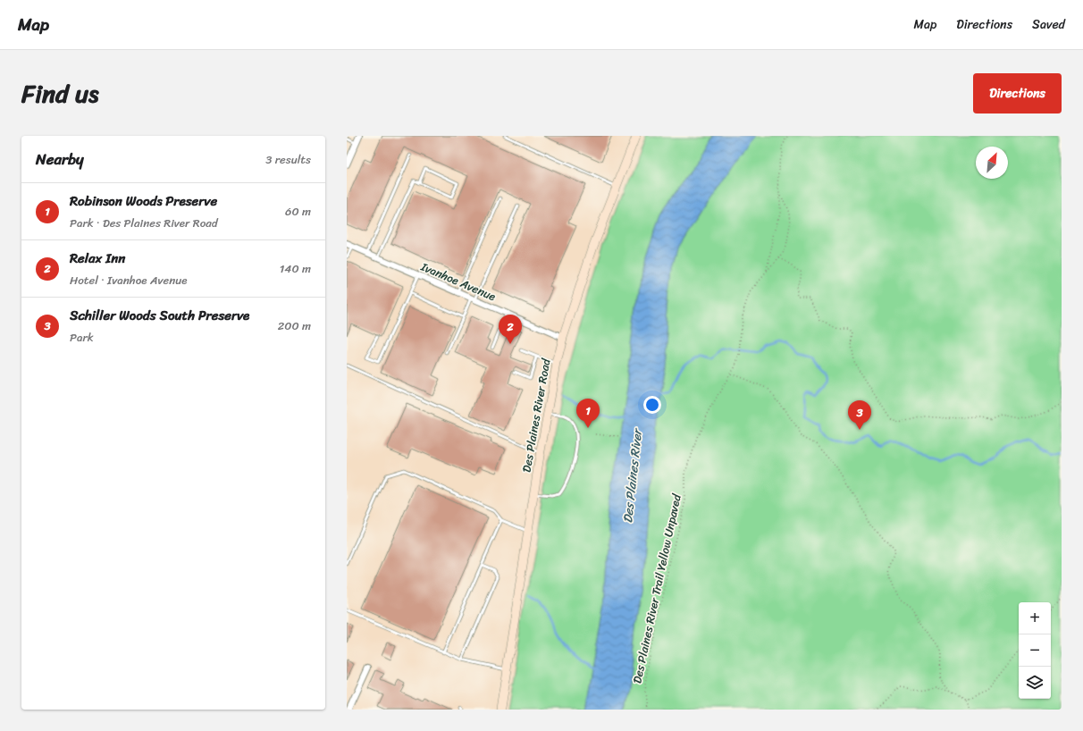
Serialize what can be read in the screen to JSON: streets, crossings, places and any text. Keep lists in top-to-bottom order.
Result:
{
  "streets": {
    "main road": ["Des Plaines River Road"],
    "street": ["Ivanhoe Avenue"],
    "path": ["Des Plaines River Trail Yellow Unpaved"]
  },
  "crossings": [
    ["Ivanhoe Avenue", "Des Plaines River Road"]
  ],
  "water": ["Des Plaines River"],
  "north": "top right",
  "page": {
    "header": "Map",
    "nav": ["Map", "Directions", "Saved"],
    "title": "Find us",
    "buttons": "Directions",
    "heading": ["Nearby", "3 results"],
    "list": [
      {
        "mark": "1",
        "name": "Robinson Woods Preserve",
        "note": "Park · Des Plaines River Road",
        "value": "60 m"
      },
      {
        "mark": "2",
        "name": "Relax Inn",
        "note": "Hotel · Ivanhoe Avenue",
        "value": "140 m"
      },
      {
        "mark": "3",
        "name": "Schiller Woods South Preserve",
        "note": "Park",
        "value": "200 m"
      }
    ],
    "pins": ["2", "1", "3"],
    "map_buttons": ["+", "−"]
  }
}
